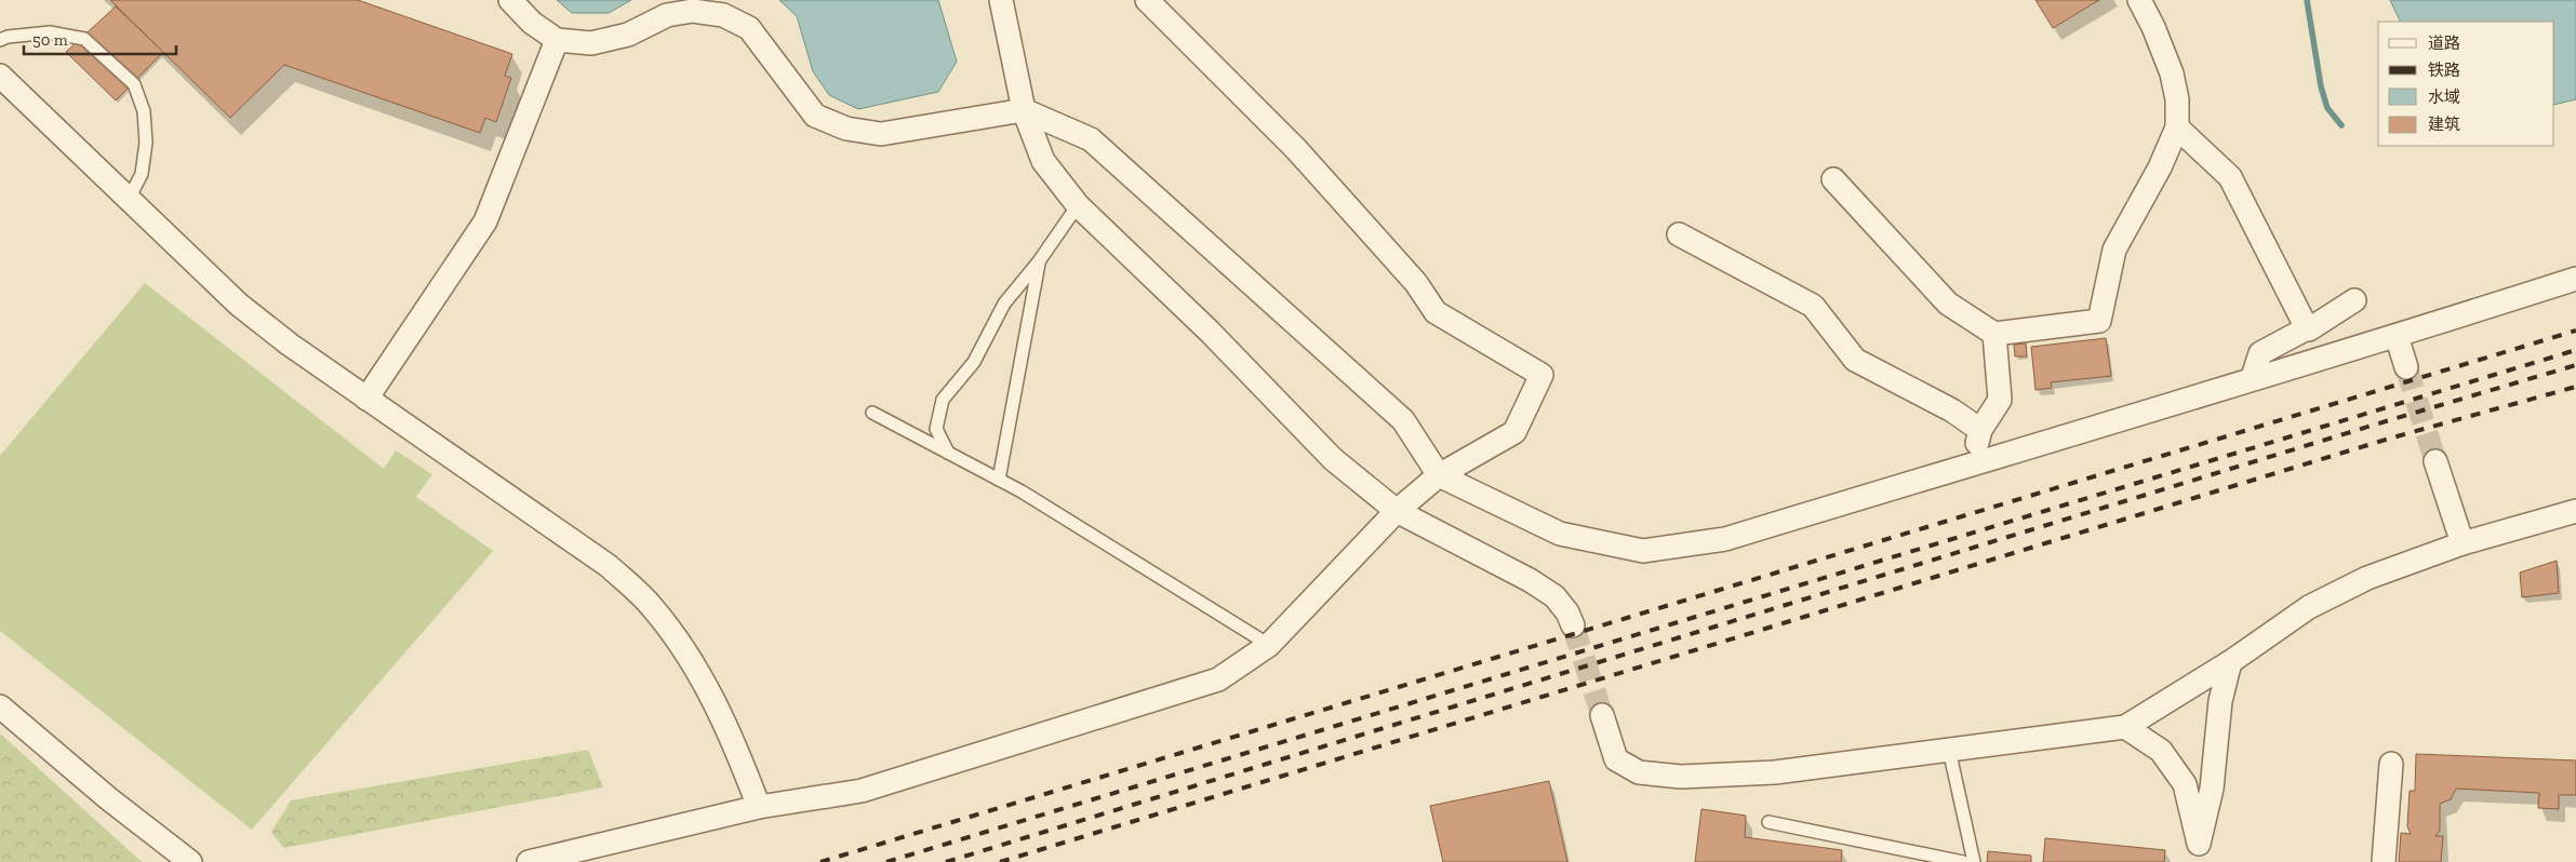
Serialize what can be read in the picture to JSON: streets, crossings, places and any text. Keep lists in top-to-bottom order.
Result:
{
  "legend": [
    "道路",
    "铁路",
    "水域",
    "建筑"
  ],
  "scale_bar": "50 m"
}
